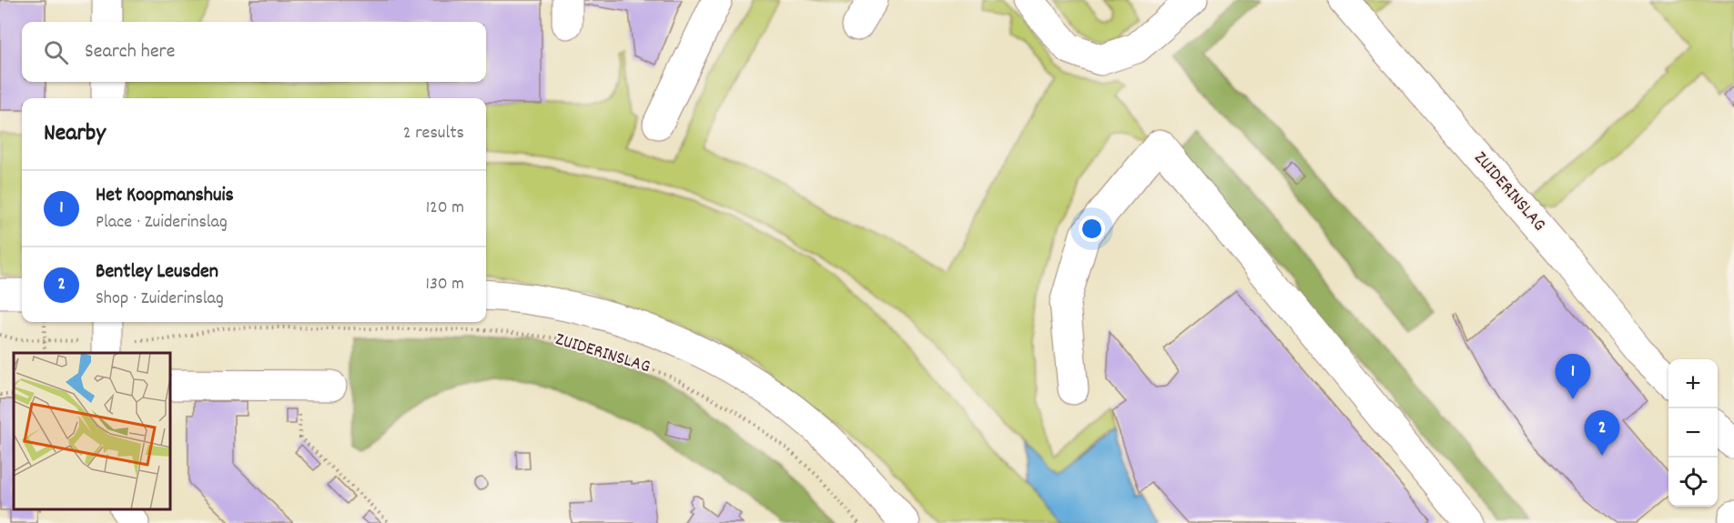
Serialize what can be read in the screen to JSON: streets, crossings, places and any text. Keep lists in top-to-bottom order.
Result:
{
  "streets": {
    "street": ["ZUIDERINSLAG"]
  },
  "page": {
    "search": "Search here",
    "heading": ["Nearby", "2 results"],
    "list": [
      {
        "mark": "1",
        "name": "Het Koopmanshuis",
        "note": "Place · Zuiderinslag",
        "value": "120 m"
      },
      {
        "mark": "2",
        "name": "Bentley Leusden",
        "note": "Shop · Zuiderinslag",
        "value": "130 m"
      }
    ],
    "pins": ["1", "2"],
    "map_buttons": ["+", "−"]
  }
}
